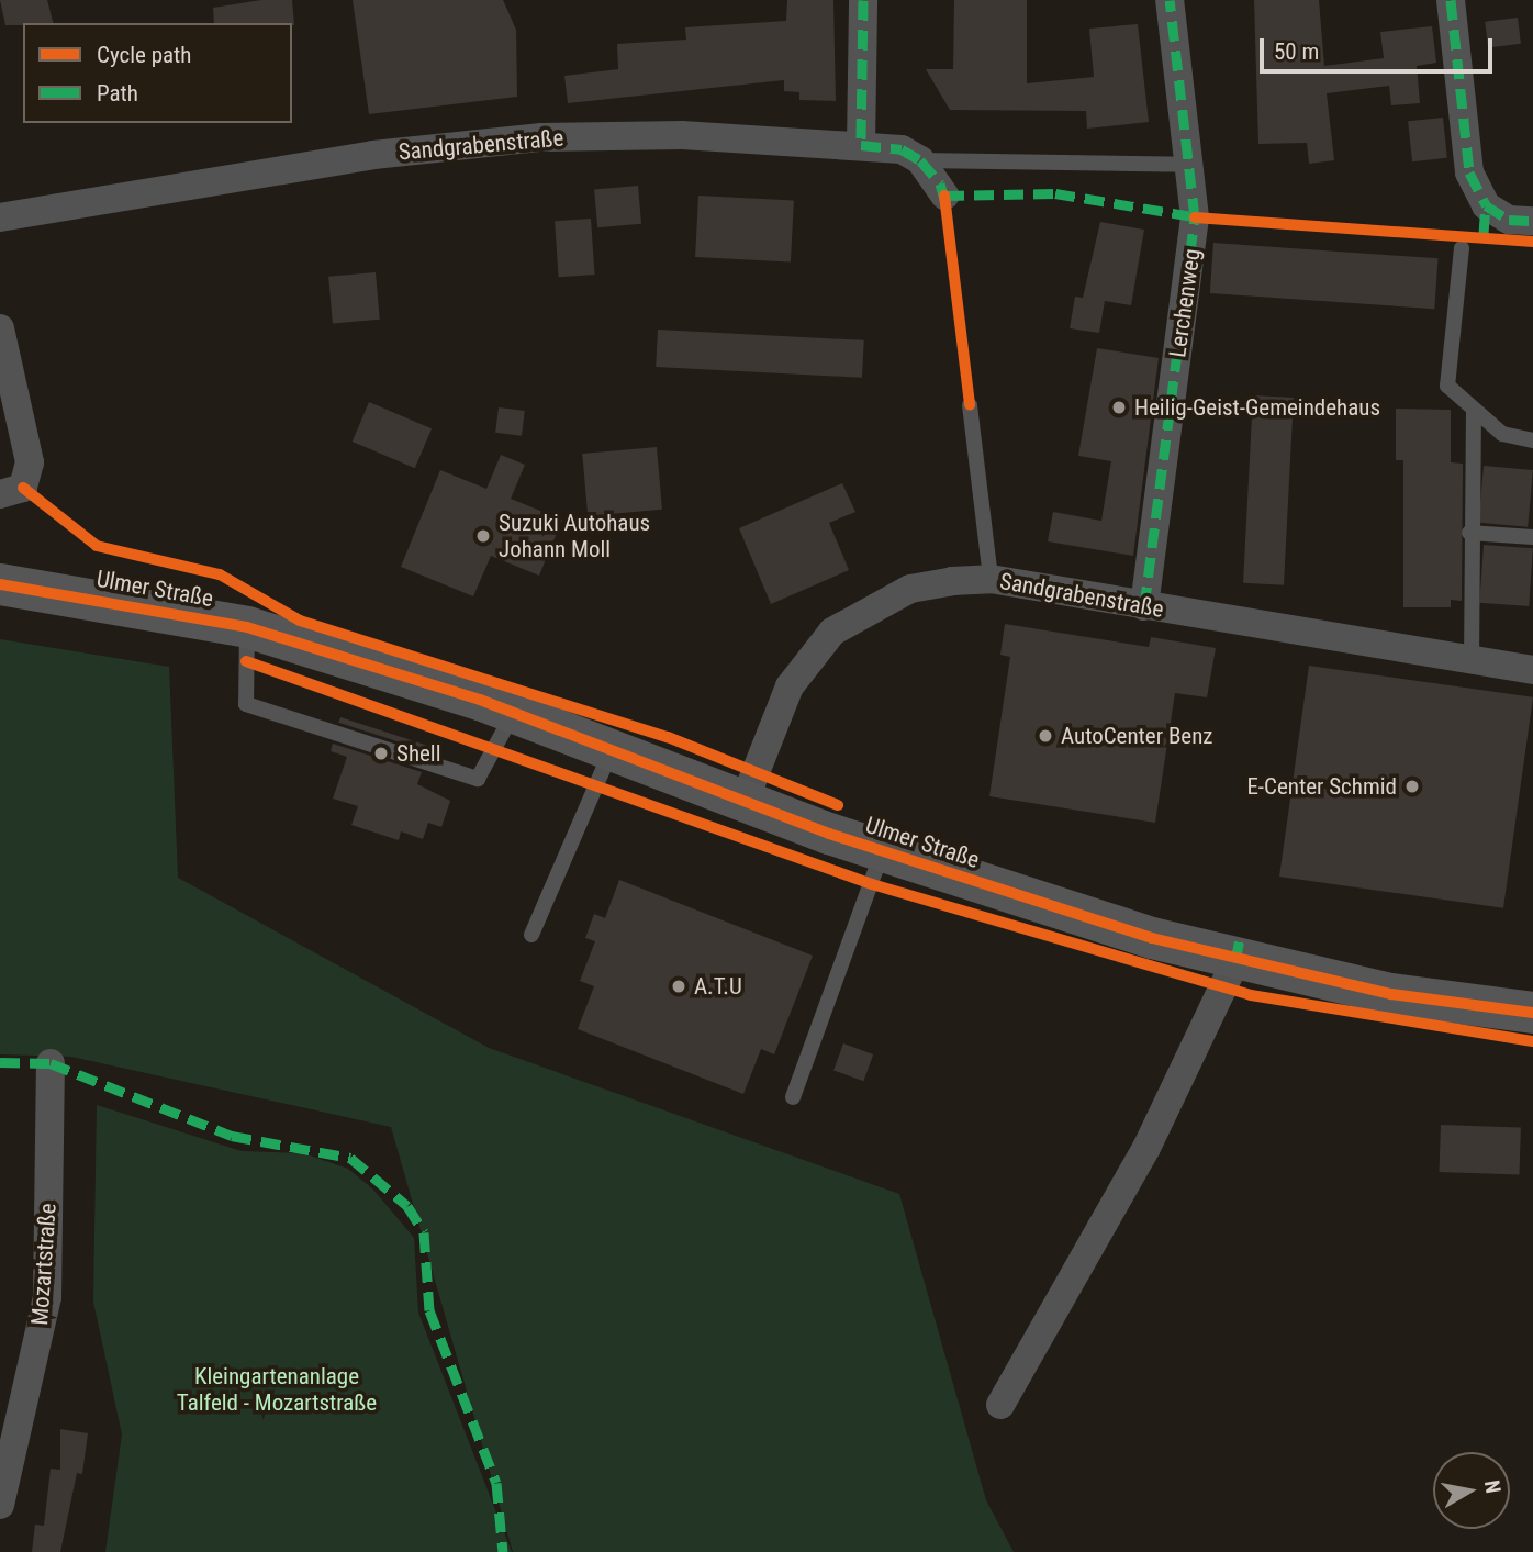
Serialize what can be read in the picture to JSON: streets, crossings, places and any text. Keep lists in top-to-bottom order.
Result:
{
  "streets": {
    "main road": ["Ulmer Straße"],
    "street": ["Sandgrabenstraße", "Lerchenweg", "Mozartstraße"]
  },
  "crossings": [
    ["Sandgrabenstraße", "Lerchenweg"],
    ["Sandgrabenstraße", "Ulmer Straße"]
  ],
  "parks": ["Kleingartenanlage Talfeld - Mozartstraße"],
  "places": [
    "Heilig-Geist-Gemeindehaus",
    "Suzuki Autohaus Johann Moll",
    "AutoCenter Benz",
    "Shell",
    "E-Center Schmid",
    "A.T.U"
  ],
  "legend": ["Cycle path", "Path"],
  "scale_bar": "50 m",
  "north": "right"
}
